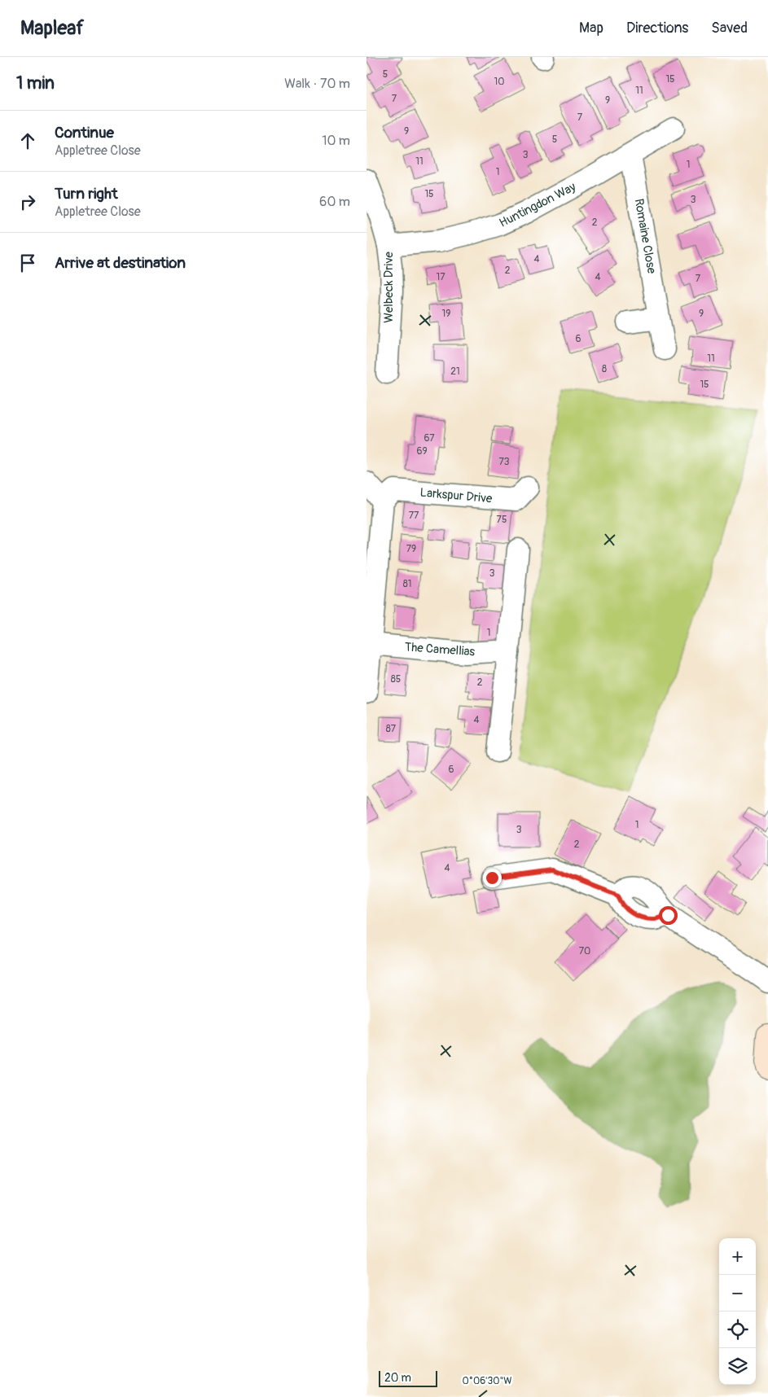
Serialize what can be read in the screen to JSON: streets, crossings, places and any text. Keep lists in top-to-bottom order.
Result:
{
  "streets": {
    "street": [
      "Huntingdon Way",
      "Romaine Close",
      "Welbeck Drive",
      "Larkspur Drive",
      "The Camellias"
    ]
  },
  "crossings": [
    ["Huntingdon Way", "Romaine Close"],
    ["Huntingdon Way", "Welbeck Drive"]
  ],
  "house_numbers": [
    "5",
    "15",
    "10",
    "11",
    "7",
    "9",
    "7",
    "9",
    "5",
    "3",
    "11",
    "1",
    "1",
    "15",
    "3",
    "2",
    "4",
    "2",
    "17",
    "4",
    "7",
    "19",
    "9",
    "6",
    "11",
    "8",
    "21",
    "15",
    "67",
    "69",
    "73",
    "77",
    "75",
    "79",
    "3",
    "81",
    "1",
    "85",
    "2",
    "4",
    "87",
    "6",
    "1",
    "3",
    "2",
    "4",
    "70"
  ],
  "scale_bar": "20 m",
  "page": {
    "header": "Mapleaf",
    "nav": ["Map", "Directions", "Saved"],
    "heading": ["1 min", "Walk · 70 m"],
    "list": [
      ["Continue", "Appletree Close", "10 m"],
      ["Turn right", "Appletree Close", "60 m"],
      "Arrive at destination"
    ],
    "map_buttons": ["+", "−"],
    "scale": "20 m"
  },
  "coordinates": ["0°06'30\"W"]
}
